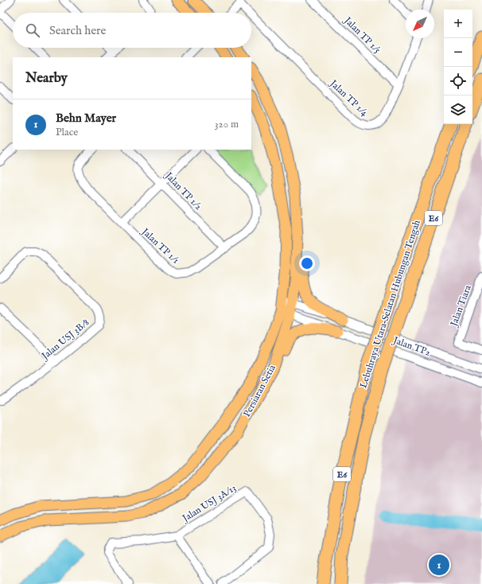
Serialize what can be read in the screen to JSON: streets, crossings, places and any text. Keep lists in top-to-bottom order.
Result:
{
  "streets": {
    "highway": ["E6", "Lebuhraya Utara–Selatan Hubungan Tengah"],
    "main road": ["Persiaran Setia"],
    "street": [
      "Jalan TP 1/5",
      "Jalan TP 1/4",
      "Jalan TP 1/2",
      "Jalan TP 1/1",
      "Jalan Tiara",
      "Jalan USJ 3B/8",
      "Jalan TP2",
      "Jalan USJ 3A/13"
    ]
  },
  "crossings": [
    ["Jalan TP 1/5", "Jalan TP 1/4"],
    ["Jalan TP 1/2", "Jalan TP 1/1"],
    ["Jalan TP2", "Persiaran Setia"]
  ],
  "north": "bottom left",
  "page": {
    "map_buttons": ["+", "−"],
    "search": "Search here",
    "heading": "Nearby",
    "list": [
      {
        "mark": "1",
        "name": "Behn Mayer",
        "note": "Place",
        "value": "320 m"
      }
    ],
    "pins": "1"
  }
}
